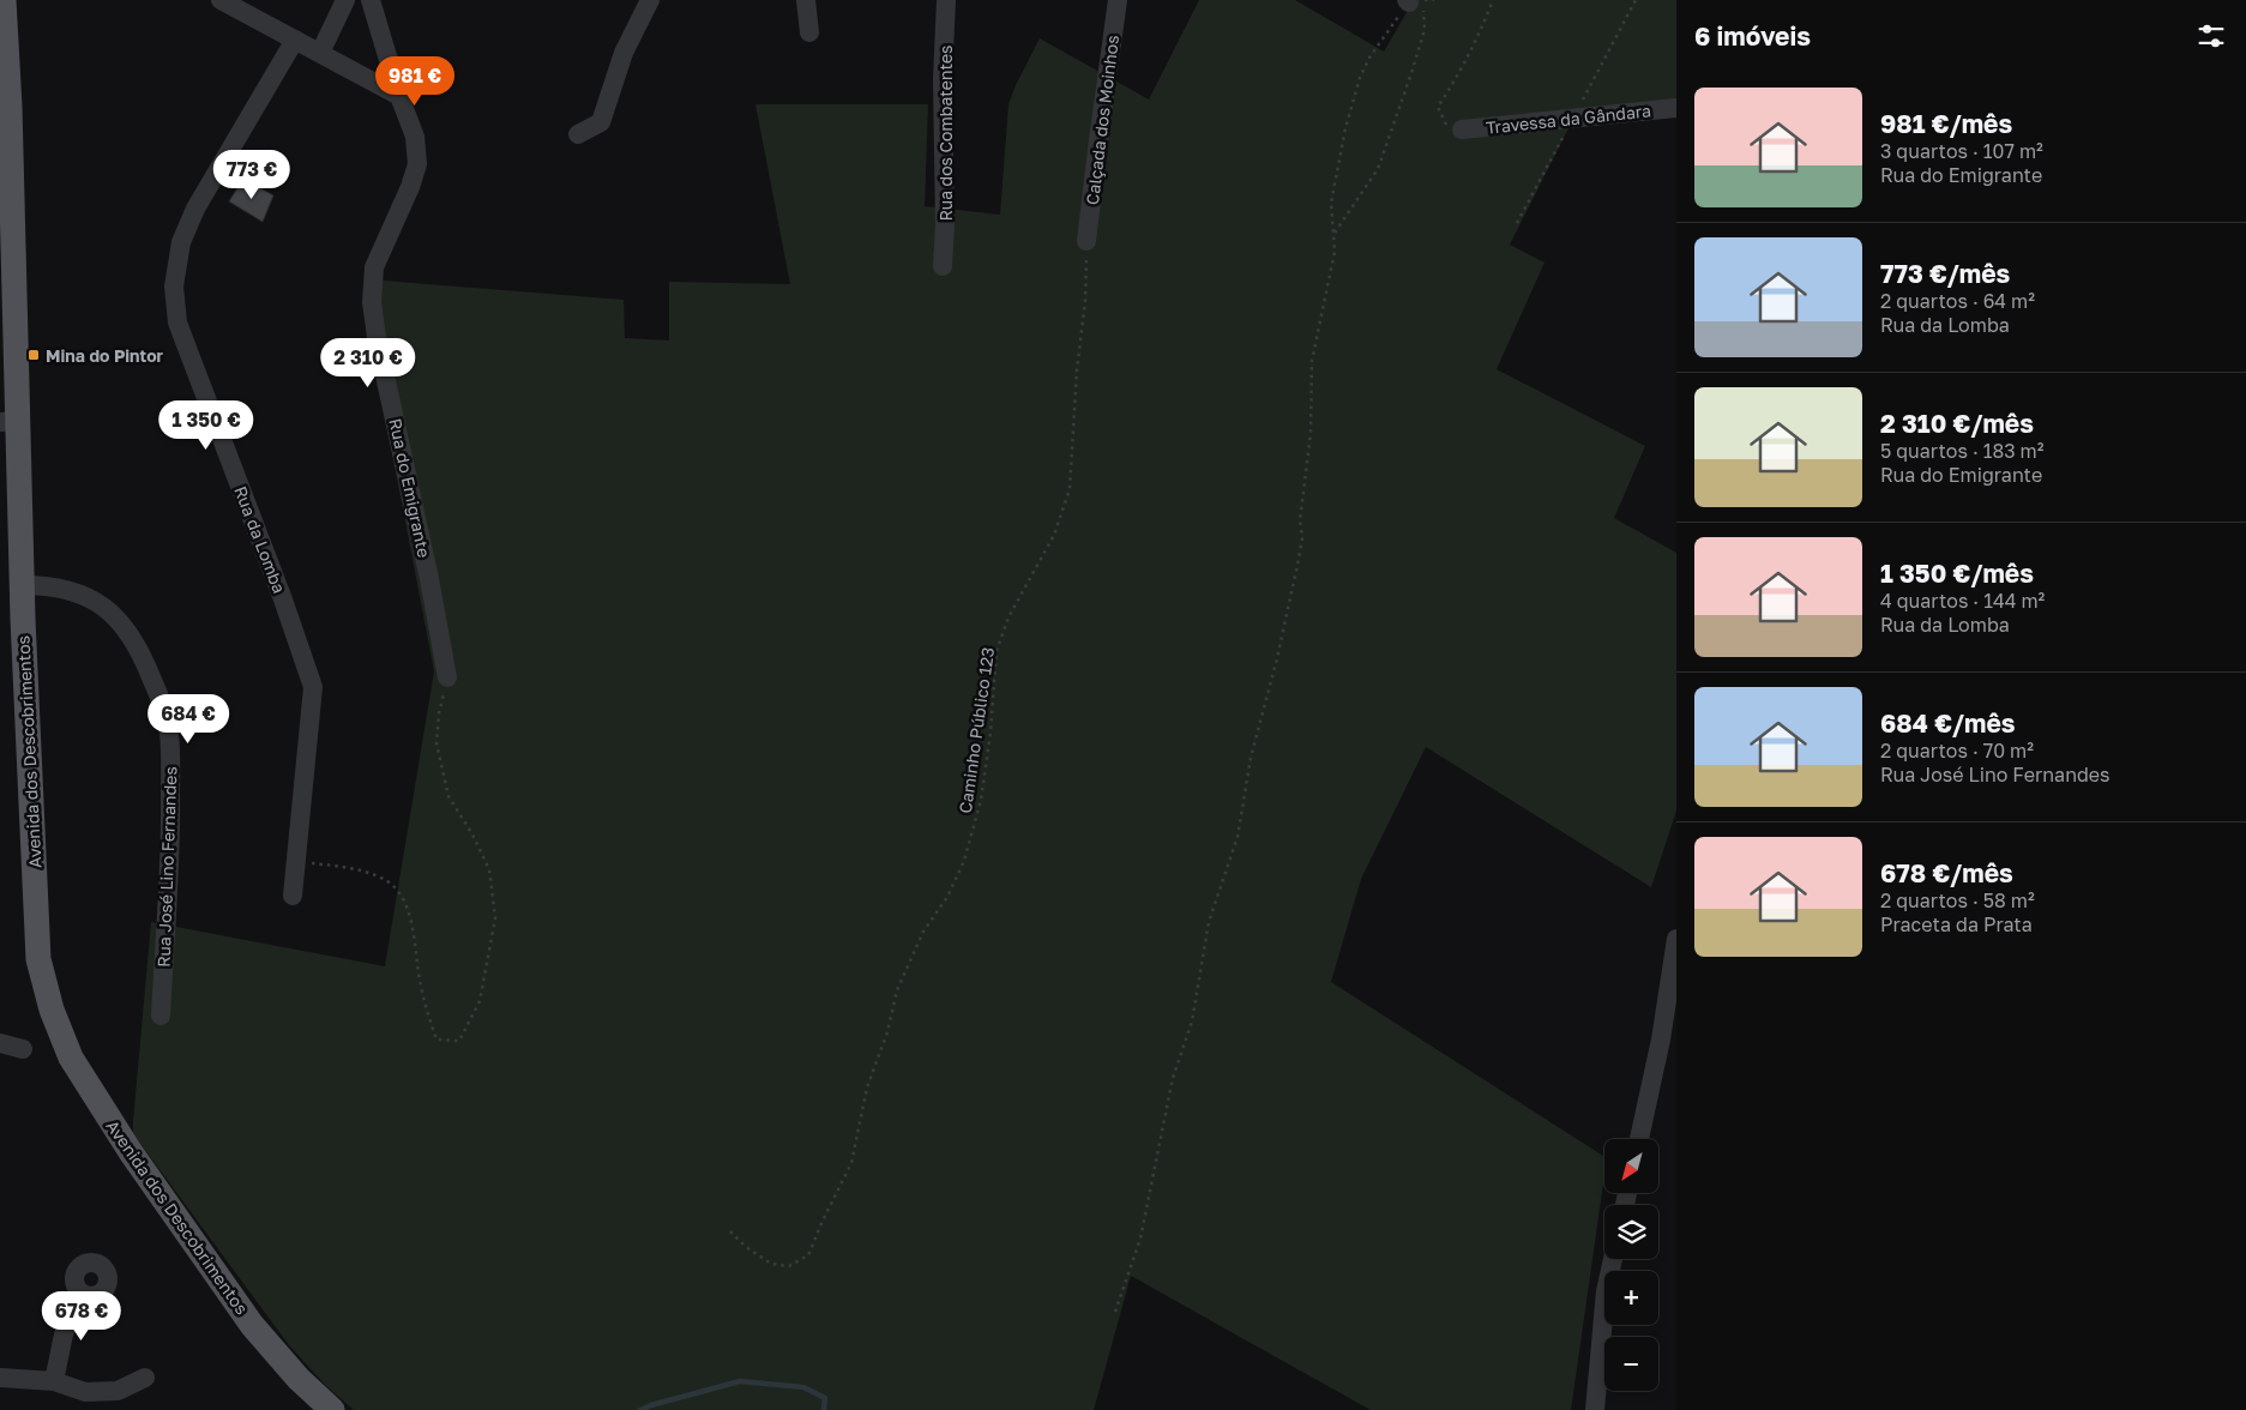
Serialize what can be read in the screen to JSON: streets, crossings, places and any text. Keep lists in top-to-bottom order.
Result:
{
  "streets": {
    "main road": ["Avenida dos Descobrimentos"],
    "street": [
      "Travessa da Gândara",
      "Calçada dos Moinhos",
      "Rua dos Combatentes",
      "Rua do Emigrante",
      "Rua da Lomba",
      "Rua José Lino Fernandes"
    ],
    "path": ["Caminho Público 123"]
  },
  "crossings": [
    ["Calçada dos Moinhos", "Caminho Público 123"],
    ["Avenida dos Descobrimentos", "Rua José Lino Fernandes"]
  ],
  "places": {
    "transit": ["Mina do Pintor"]
  },
  "north": "bottom left",
  "page": {
    "heading": "6 imóveis",
    "price": [
      "981 €",
      "773 €",
      "2 310 €",
      "1 350 €",
      "684 €",
      "678 €"
    ],
    "list": [
      {
        "name": "981 €/mês",
        "note": "3 quartos · 107 m² · Rua do Emigrante"
      },
      {
        "name": "773 €/mês",
        "note": "2 quartos · 64 m² · Rua da Lomba"
      },
      {
        "name": "2 310 €/mês",
        "note": "5 quartos · 183 m² · Rua do Emigrante"
      },
      {
        "name": "1 350 €/mês",
        "note": "4 quartos · 144 m² · Rua da Lomba"
      },
      {
        "name": "684 €/mês",
        "note": "2 quartos · 70 m² · Rua José Lino Fernandes"
      },
      {
        "name": "678 €/mês",
        "note": "2 quartos · 58 m² · Praceta da Prata"
      }
    ],
    "map_buttons": ["+", "−"]
  }
}
